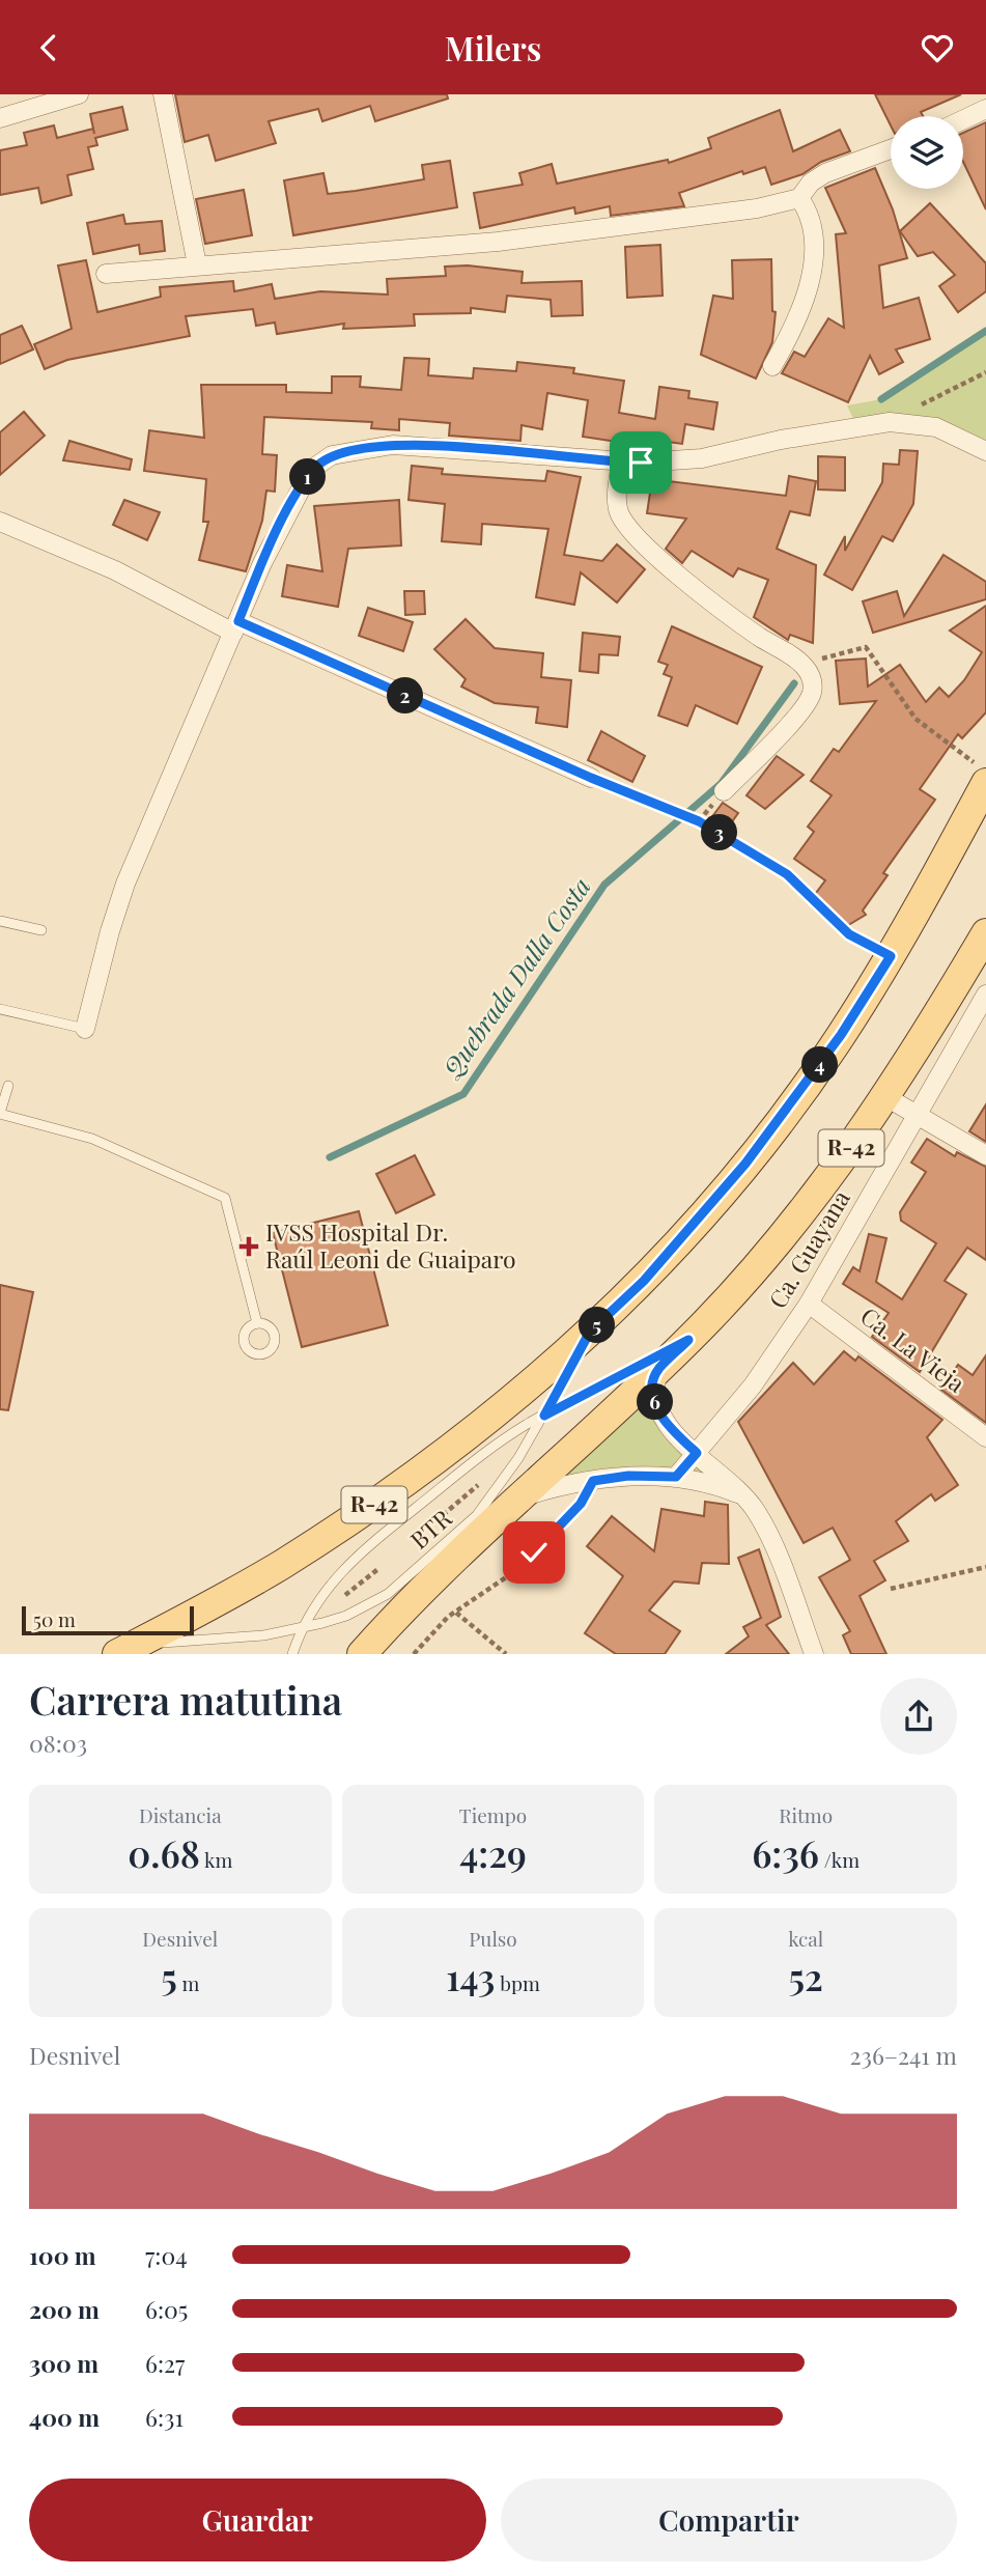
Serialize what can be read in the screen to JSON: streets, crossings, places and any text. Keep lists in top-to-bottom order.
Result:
{
  "streets": {
    "main road": ["R-42"],
    "street": ["Ca. Guayana", "Ca. La Vieja"],
    "lane": ["BTR"]
  },
  "crossings": [
    ["R-42", "BTR"],
    ["Ca. Guayana", "Ca. La Vieja"]
  ],
  "water": ["Quebrada Dalla Costa"],
  "places": {
    "health": ["IVSS Hospital Dr. Raúl Leoni de Guaiparo"]
  },
  "scale_bar": "50 m",
  "page": {
    "header": "Milers",
    "pins": [
      "1",
      "2",
      "3",
      "4",
      "5",
      "6"
    ],
    "scale": "50 m",
    "heading": ["Carrera matutina", "08:03"],
    "stats": [
      ["Distancia", "0.68 km"],
      ["Tiempo", "4:29"],
      ["Ritmo", "6:36 /km"],
      ["Desnivel", "5 m"],
      ["Pulso", "143 bpm"],
      ["kcal", "52"]
    ],
    "chart": ["Desnivel", "236–241 m"],
    "list": [
      {
        "name": "100 m",
        "note": "7:04"
      },
      {
        "name": "200 m",
        "note": "6:05"
      },
      {
        "name": "300 m",
        "note": "6:27"
      },
      {
        "name": "400 m",
        "note": "6:31"
      }
    ],
    "buttons": ["Guardar", "Compartir"]
  }
}
